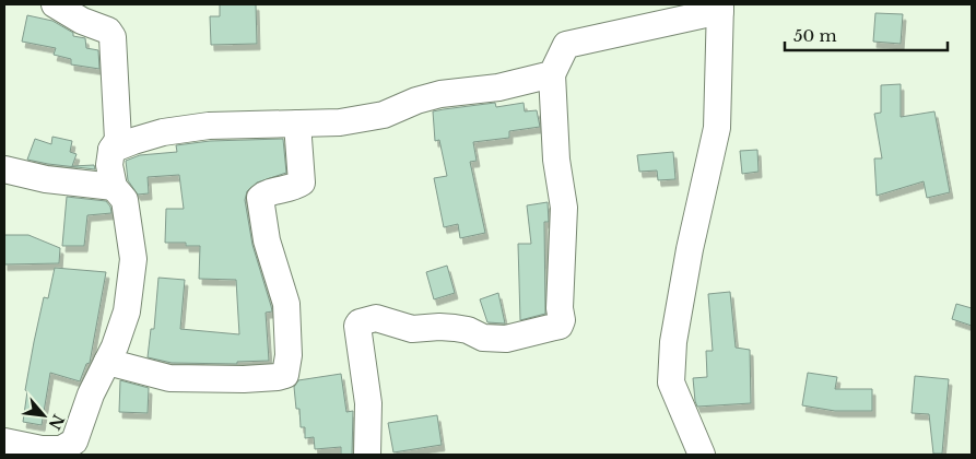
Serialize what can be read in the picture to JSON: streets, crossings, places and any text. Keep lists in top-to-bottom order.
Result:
{
  "scale_bar": "50 m",
  "north": "bottom right"
}
